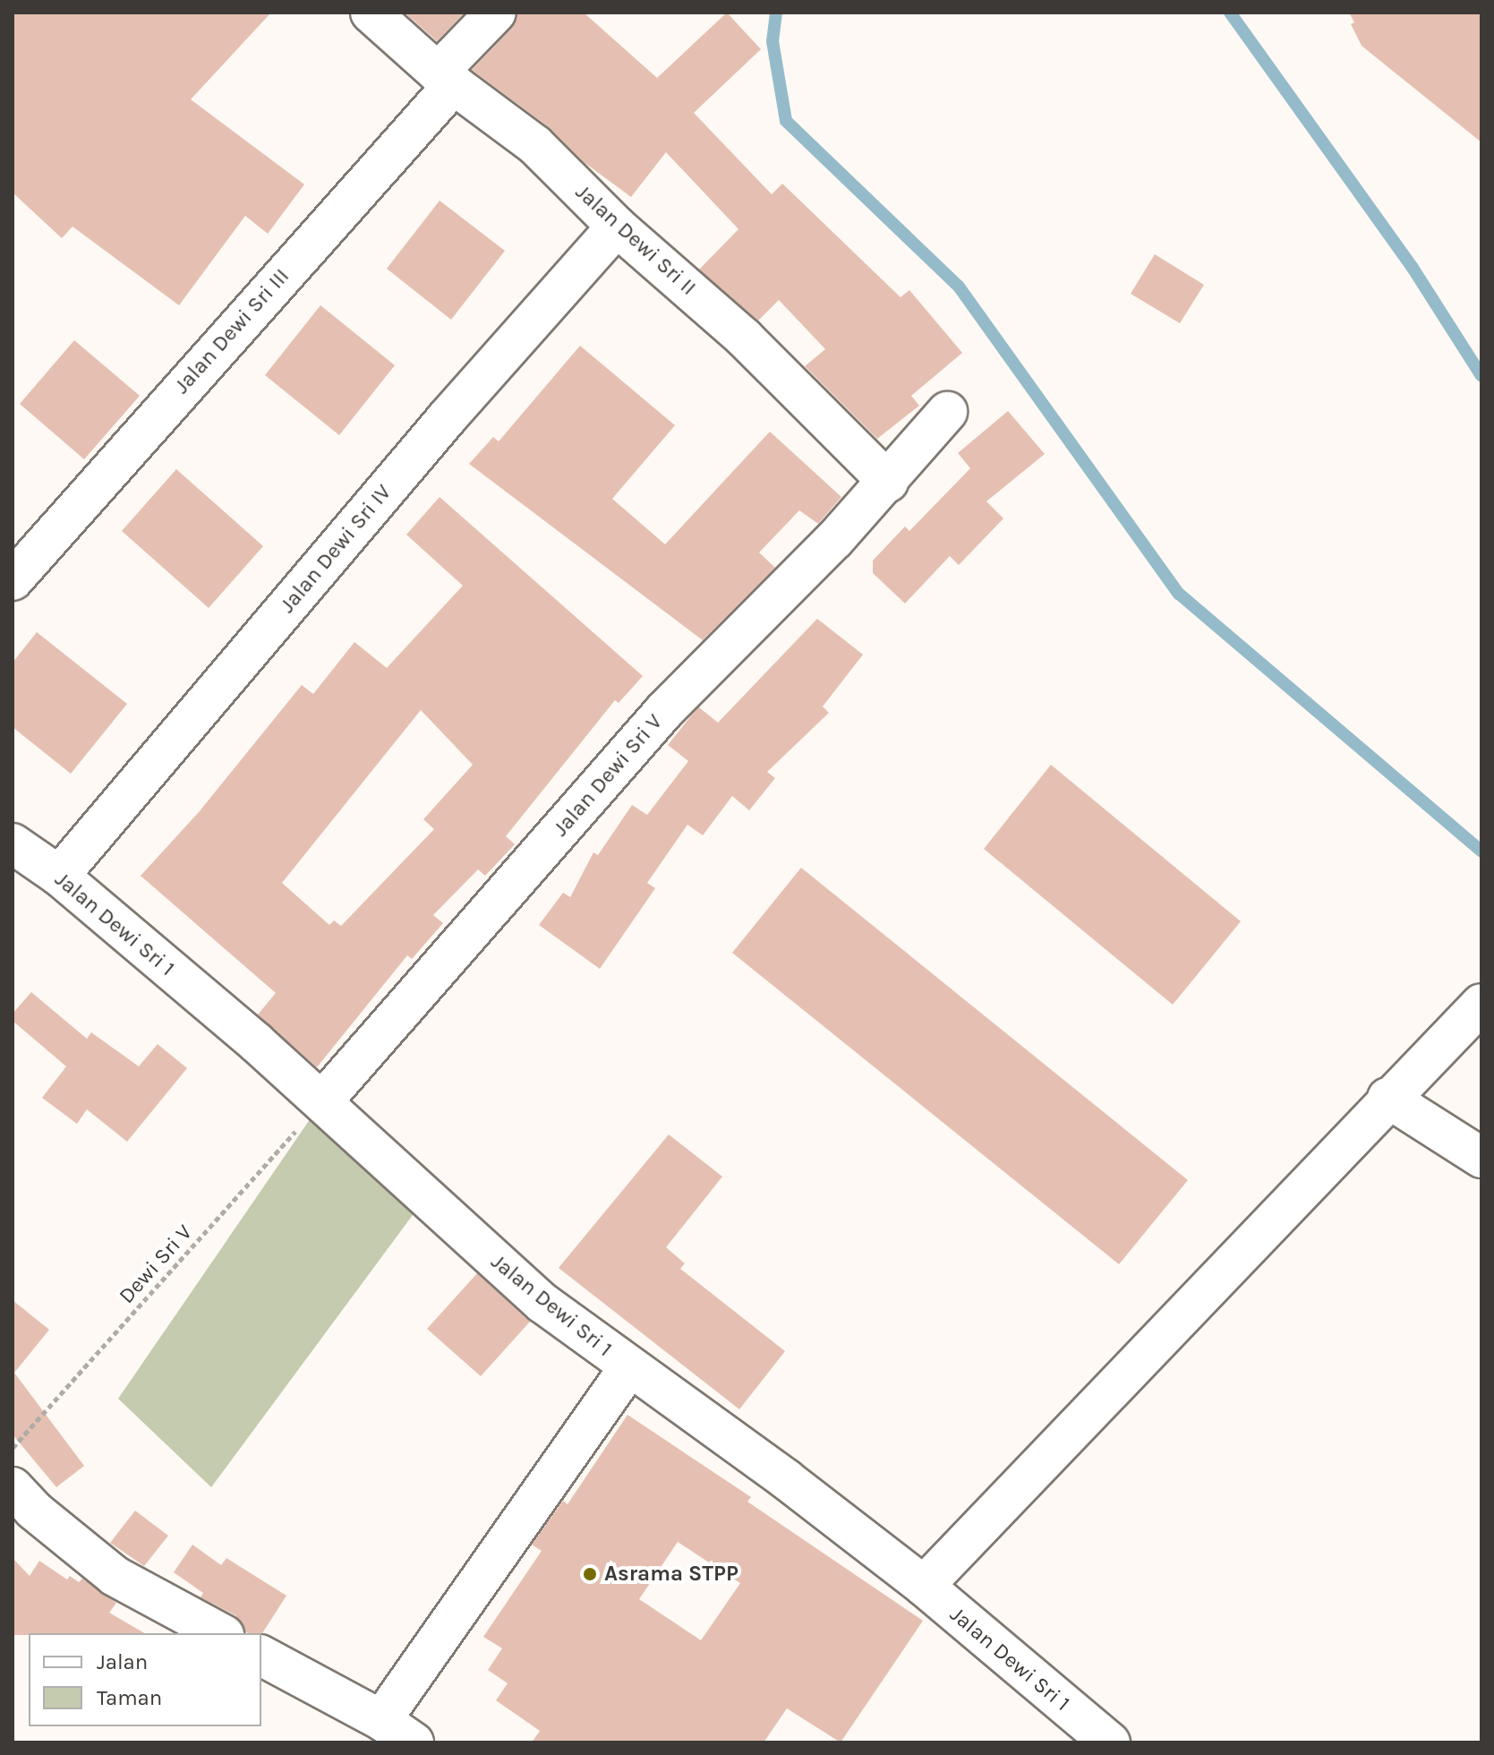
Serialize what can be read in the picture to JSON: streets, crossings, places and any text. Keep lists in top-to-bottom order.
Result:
{
  "streets": {
    "street": [
      "Jalan Dewi Sri II",
      "Jalan Dewi Sri III",
      "Jalan Dewi Sri IV",
      "Jalan Dewi Sri V",
      "Jalan Dewi Sri 1"
    ],
    "path": ["Dewi Sri V"]
  },
  "crossings": [
    ["Jalan Dewi Sri II", "Jalan Dewi Sri III"],
    ["Jalan Dewi Sri II", "Jalan Dewi Sri IV"],
    ["Jalan Dewi Sri II", "Jalan Dewi Sri V"],
    ["Jalan Dewi Sri IV", "Jalan Dewi Sri 1"],
    ["Jalan Dewi Sri V", "Jalan Dewi Sri 1"],
    ["Jalan Dewi Sri V", "Dewi Sri V"],
    ["Jalan Dewi Sri 1", "Dewi Sri V"]
  ],
  "places": ["Asrama STPP"],
  "legend": ["Jalan", "Taman"]
}
